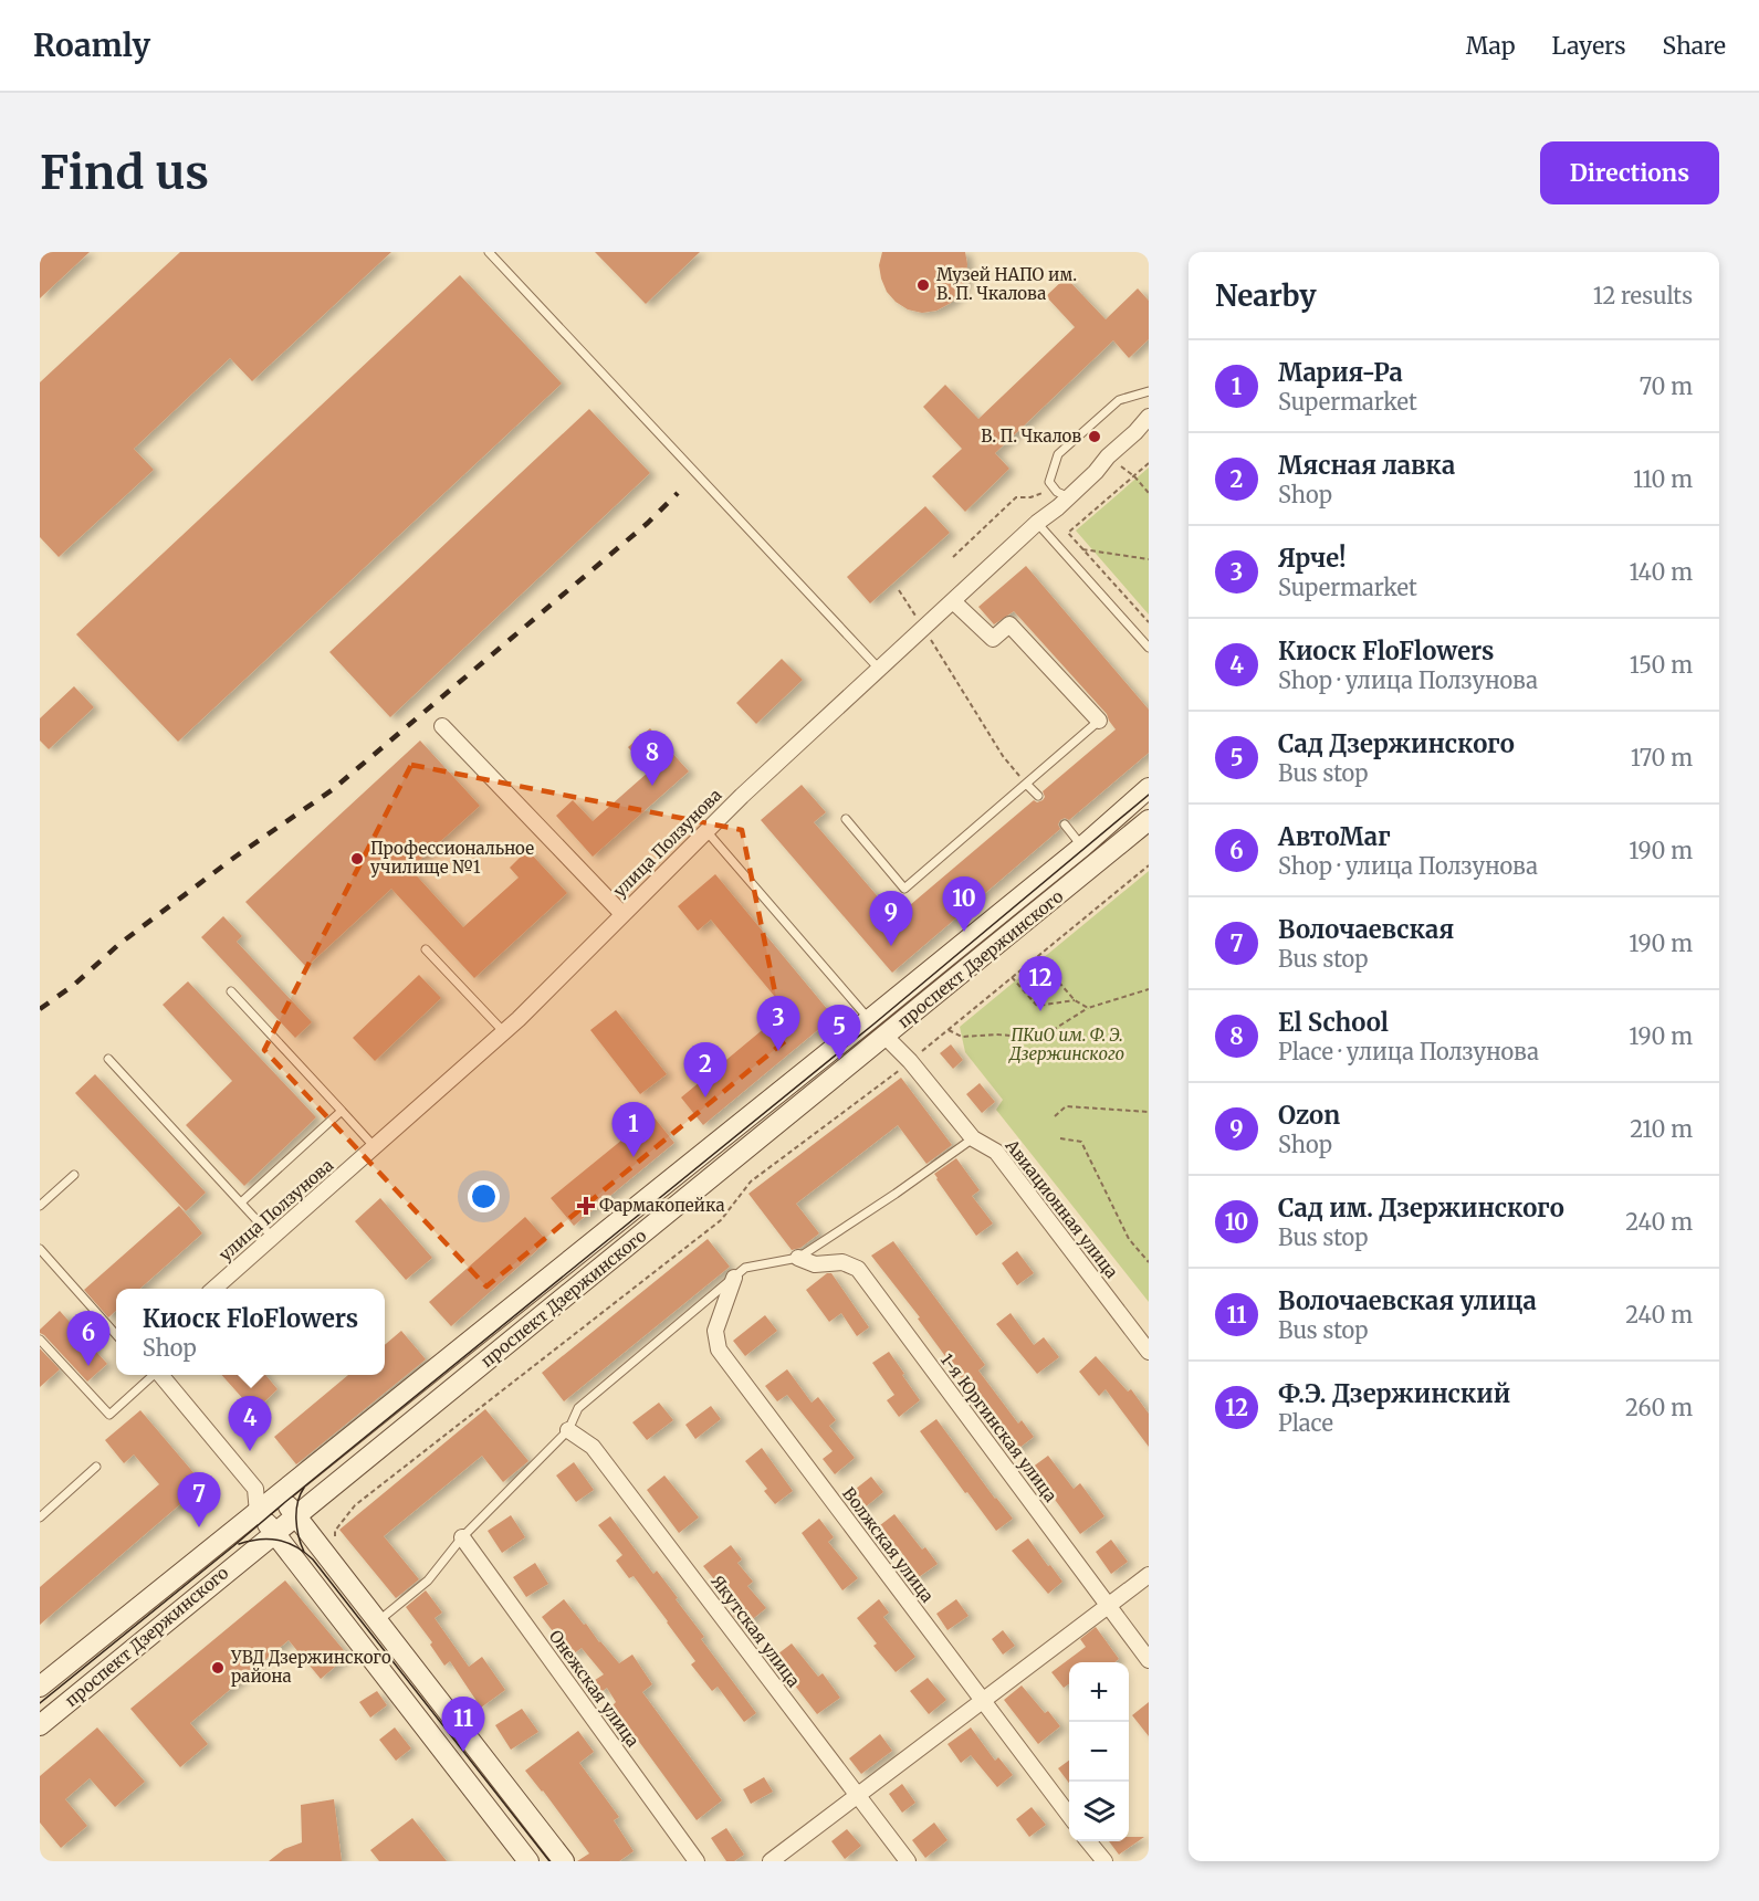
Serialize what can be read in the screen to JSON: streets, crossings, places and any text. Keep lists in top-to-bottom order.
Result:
{
  "streets": {
    "main road": ["проспект Дзержинского"],
    "street": [
      "улица Ползунова",
      "Авиационная улица",
      "1-я Юргинская улица",
      "Волжская улица",
      "Якутская улица",
      "Онежская улица"
    ]
  },
  "crossings": [
    ["проспект Дзержинского", "Авиационная улица"]
  ],
  "parks": ["ПКиО им. Ф. Э. Дзержинского"],
  "places": {
    "other": [
      "Музей НАПО им. В. П. Чкалова",
      "В. П. Чкалов",
      "Профессиональное училище №1",
      "УВД Дзержинского района"
    ],
    "health": ["Фармакопейка"]
  },
  "page": {
    "header": "Roamly",
    "nav": ["Map", "Layers", "Share"],
    "buttons": "Directions",
    "title": "Find us",
    "heading": ["Nearby", "12 results"],
    "list": [
      {
        "mark": "1",
        "name": "Мария-Ра",
        "note": "Supermarket",
        "value": "70 m"
      },
      {
        "mark": "2",
        "name": "Мясная лавка",
        "note": "Shop",
        "value": "110 m"
      },
      {
        "mark": "3",
        "name": "Ярче!",
        "note": "Supermarket",
        "value": "140 m"
      },
      {
        "mark": "4",
        "name": "Киоск FloFlowers",
        "note": "Shop · улица Ползунова",
        "value": "150 m"
      },
      {
        "mark": "5",
        "name": "Сад Дзержинского",
        "note": "Bus stop",
        "value": "170 m"
      },
      {
        "mark": "6",
        "name": "АвтоМаг",
        "note": "Shop · улица Ползунова",
        "value": "190 m"
      },
      {
        "mark": "7",
        "name": "Волочаевская",
        "note": "Bus stop",
        "value": "190 m"
      },
      {
        "mark": "8",
        "name": "El School",
        "note": "Place · улица Ползунова",
        "value": "190 m"
      },
      {
        "mark": "9",
        "name": "Ozon",
        "note": "Shop",
        "value": "210 m"
      },
      {
        "mark": "10",
        "name": "Сад им. Дзержинского",
        "note": "Bus stop",
        "value": "240 m"
      },
      {
        "mark": "11",
        "name": "Волочаевская улица",
        "note": "Bus stop",
        "value": "240 m"
      },
      {
        "mark": "12",
        "name": "Ф.Э. Дзержинский",
        "note": "Place",
        "value": "260 m"
      }
    ],
    "pins": [
      "8",
      "10",
      "9",
      "12",
      "3",
      "5",
      "2",
      "1",
      "6",
      "4",
      "7",
      "11"
    ],
    "popup": ["Киоск FloFlowers", "Shop"],
    "map_buttons": ["+", "−"]
  }
}
